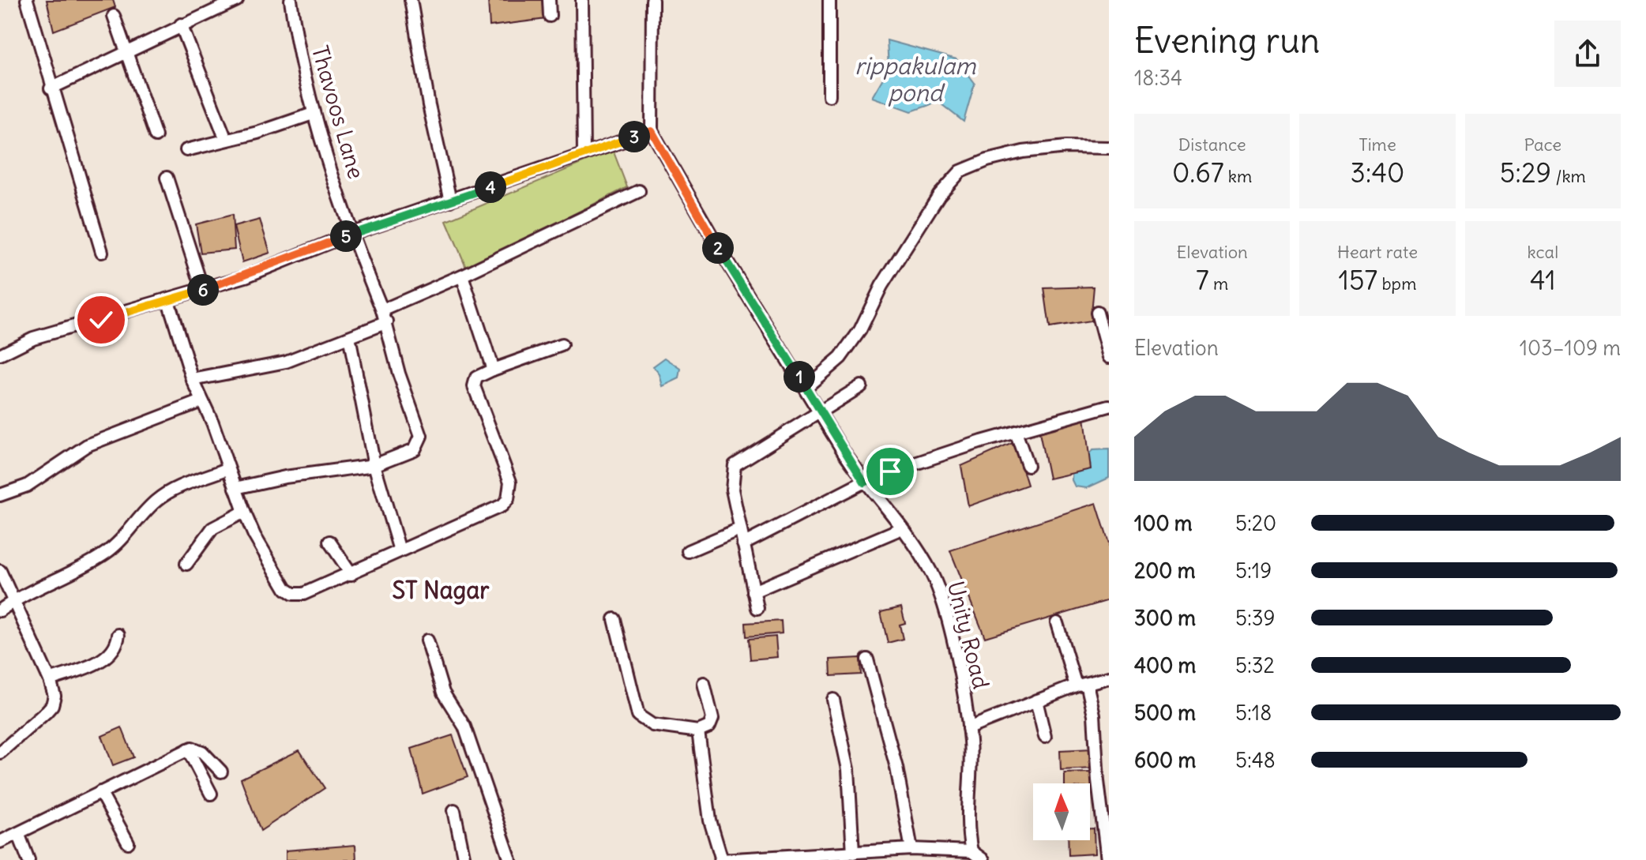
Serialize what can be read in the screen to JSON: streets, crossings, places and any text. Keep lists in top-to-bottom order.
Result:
{
  "streets": {
    "street": ["Thavoos Lane", "Unity Road"]
  },
  "districts": ["ST Nagar"],
  "water": ["rippakulam pond"],
  "north": "top",
  "page": {
    "heading": ["Evening run", "18:34"],
    "stats": [
      ["Distance", "0.67 km"],
      ["Time", "3:40"],
      ["Pace", "5:29 /km"],
      ["Elevation", "7 m"],
      ["Heart rate", "157 bpm"],
      ["kcal", "41"]
    ],
    "pins": [
      "3",
      "4",
      "5",
      "2",
      "6",
      "1"
    ],
    "chart": ["Elevation", "103–109 m"],
    "list": [
      {
        "name": "100 m",
        "note": "5:20"
      },
      {
        "name": "200 m",
        "note": "5:19"
      },
      {
        "name": "300 m",
        "note": "5:39"
      },
      {
        "name": "400 m",
        "note": "5:32"
      },
      {
        "name": "500 m",
        "note": "5:18"
      },
      {
        "name": "600 m",
        "note": "5:48"
      }
    ]
  }
}
